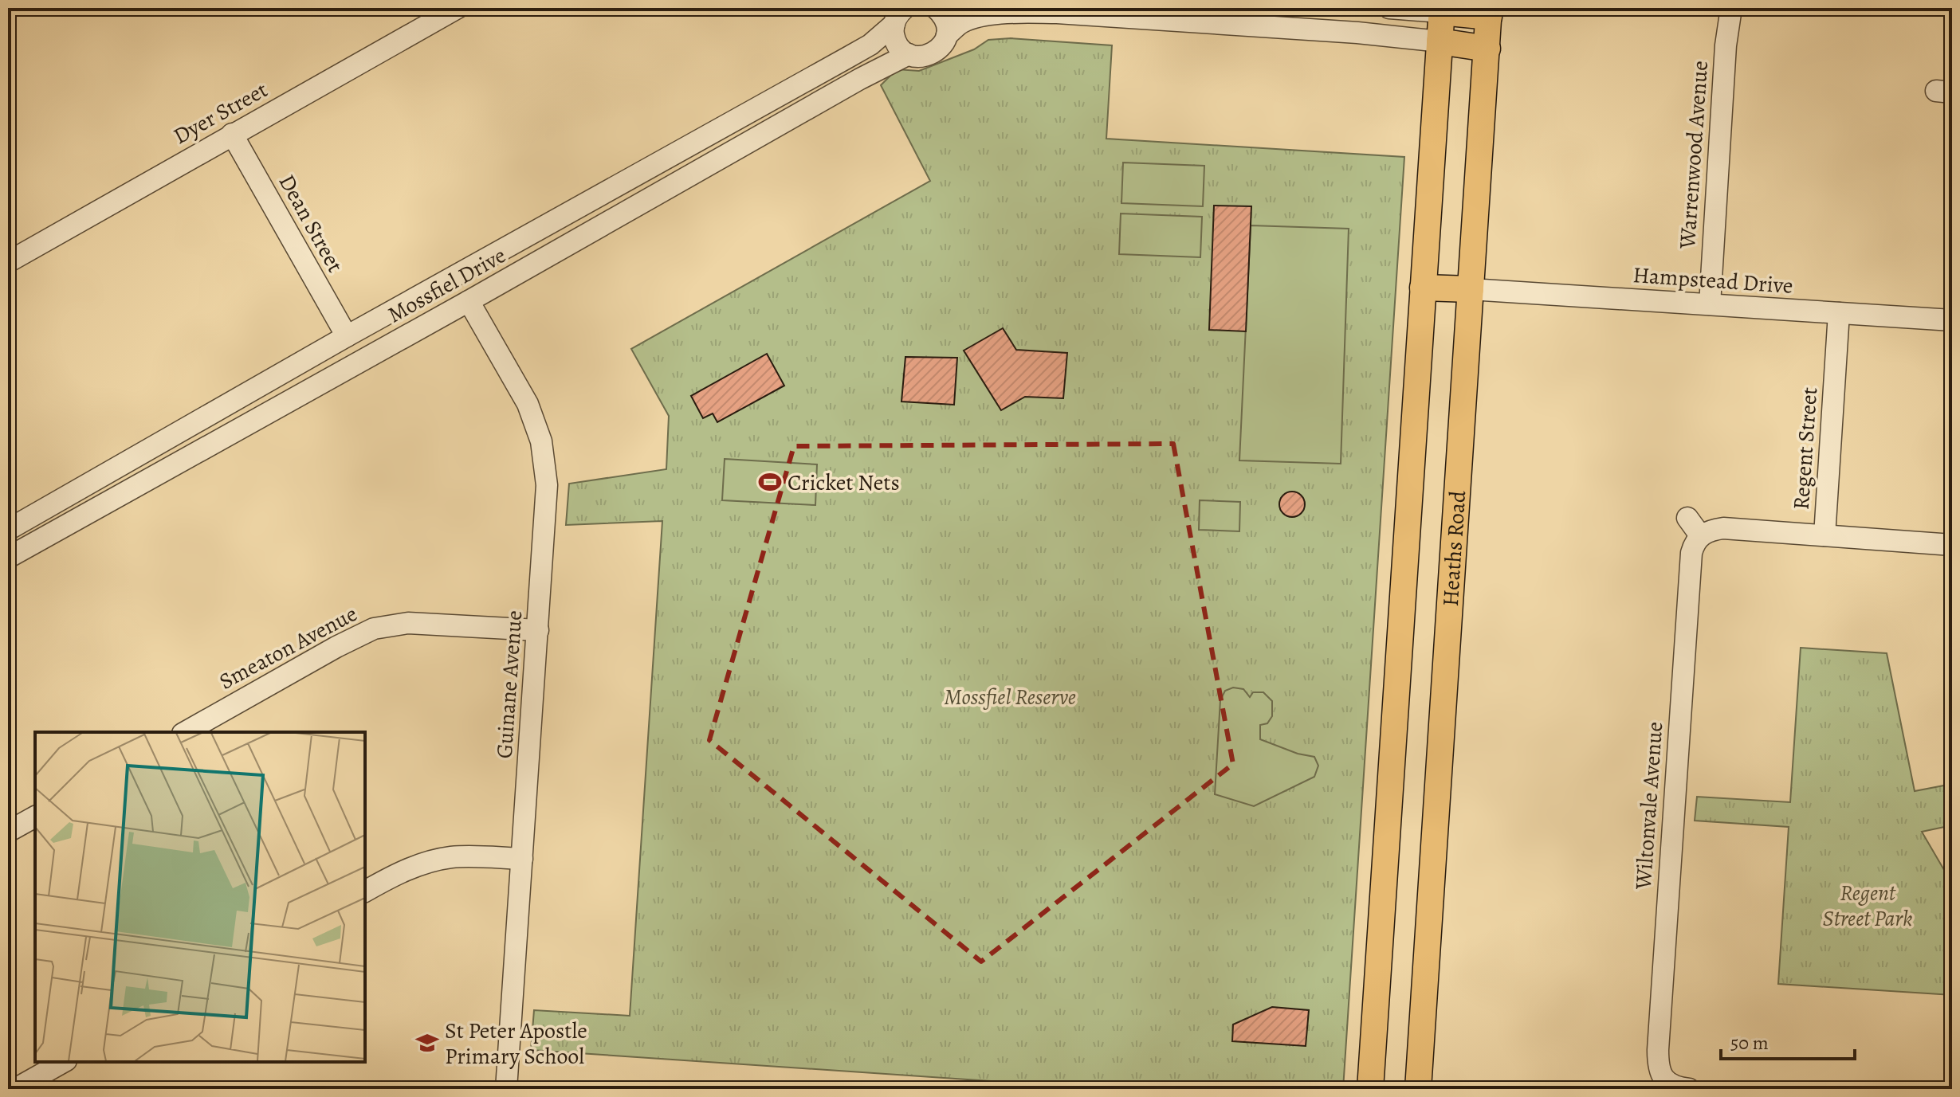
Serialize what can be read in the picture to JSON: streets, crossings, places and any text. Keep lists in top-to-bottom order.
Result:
{
  "streets": {
    "main road": ["Heaths Road"],
    "street": [
      "Dyer Street",
      "Warrenwood Avenue",
      "Dean Street",
      "Hampstead Drive",
      "Mossfiel Drive",
      "Regent Street",
      "Smeaton Avenue",
      "Guinane Avenue",
      "Wiltonvale Avenue"
    ]
  },
  "crossings": [
    ["Dyer Street", "Dean Street"],
    ["Warrenwood Avenue", "Hampstead Drive"],
    ["Dean Street", "Mossfiel Drive"],
    ["Hampstead Drive", "Regent Street"],
    ["Hampstead Drive", "Heaths Road"],
    ["Mossfiel Drive", "Guinane Avenue"],
    ["Smeaton Avenue", "Guinane Avenue"]
  ],
  "parks": ["Mossfiel Reserve", "Regent Street Park"],
  "places": {
    "sports": ["Cricket Nets"],
    "school or university": ["St Peter Apostle Primary School"]
  },
  "scale_bar": "50 m"
}
